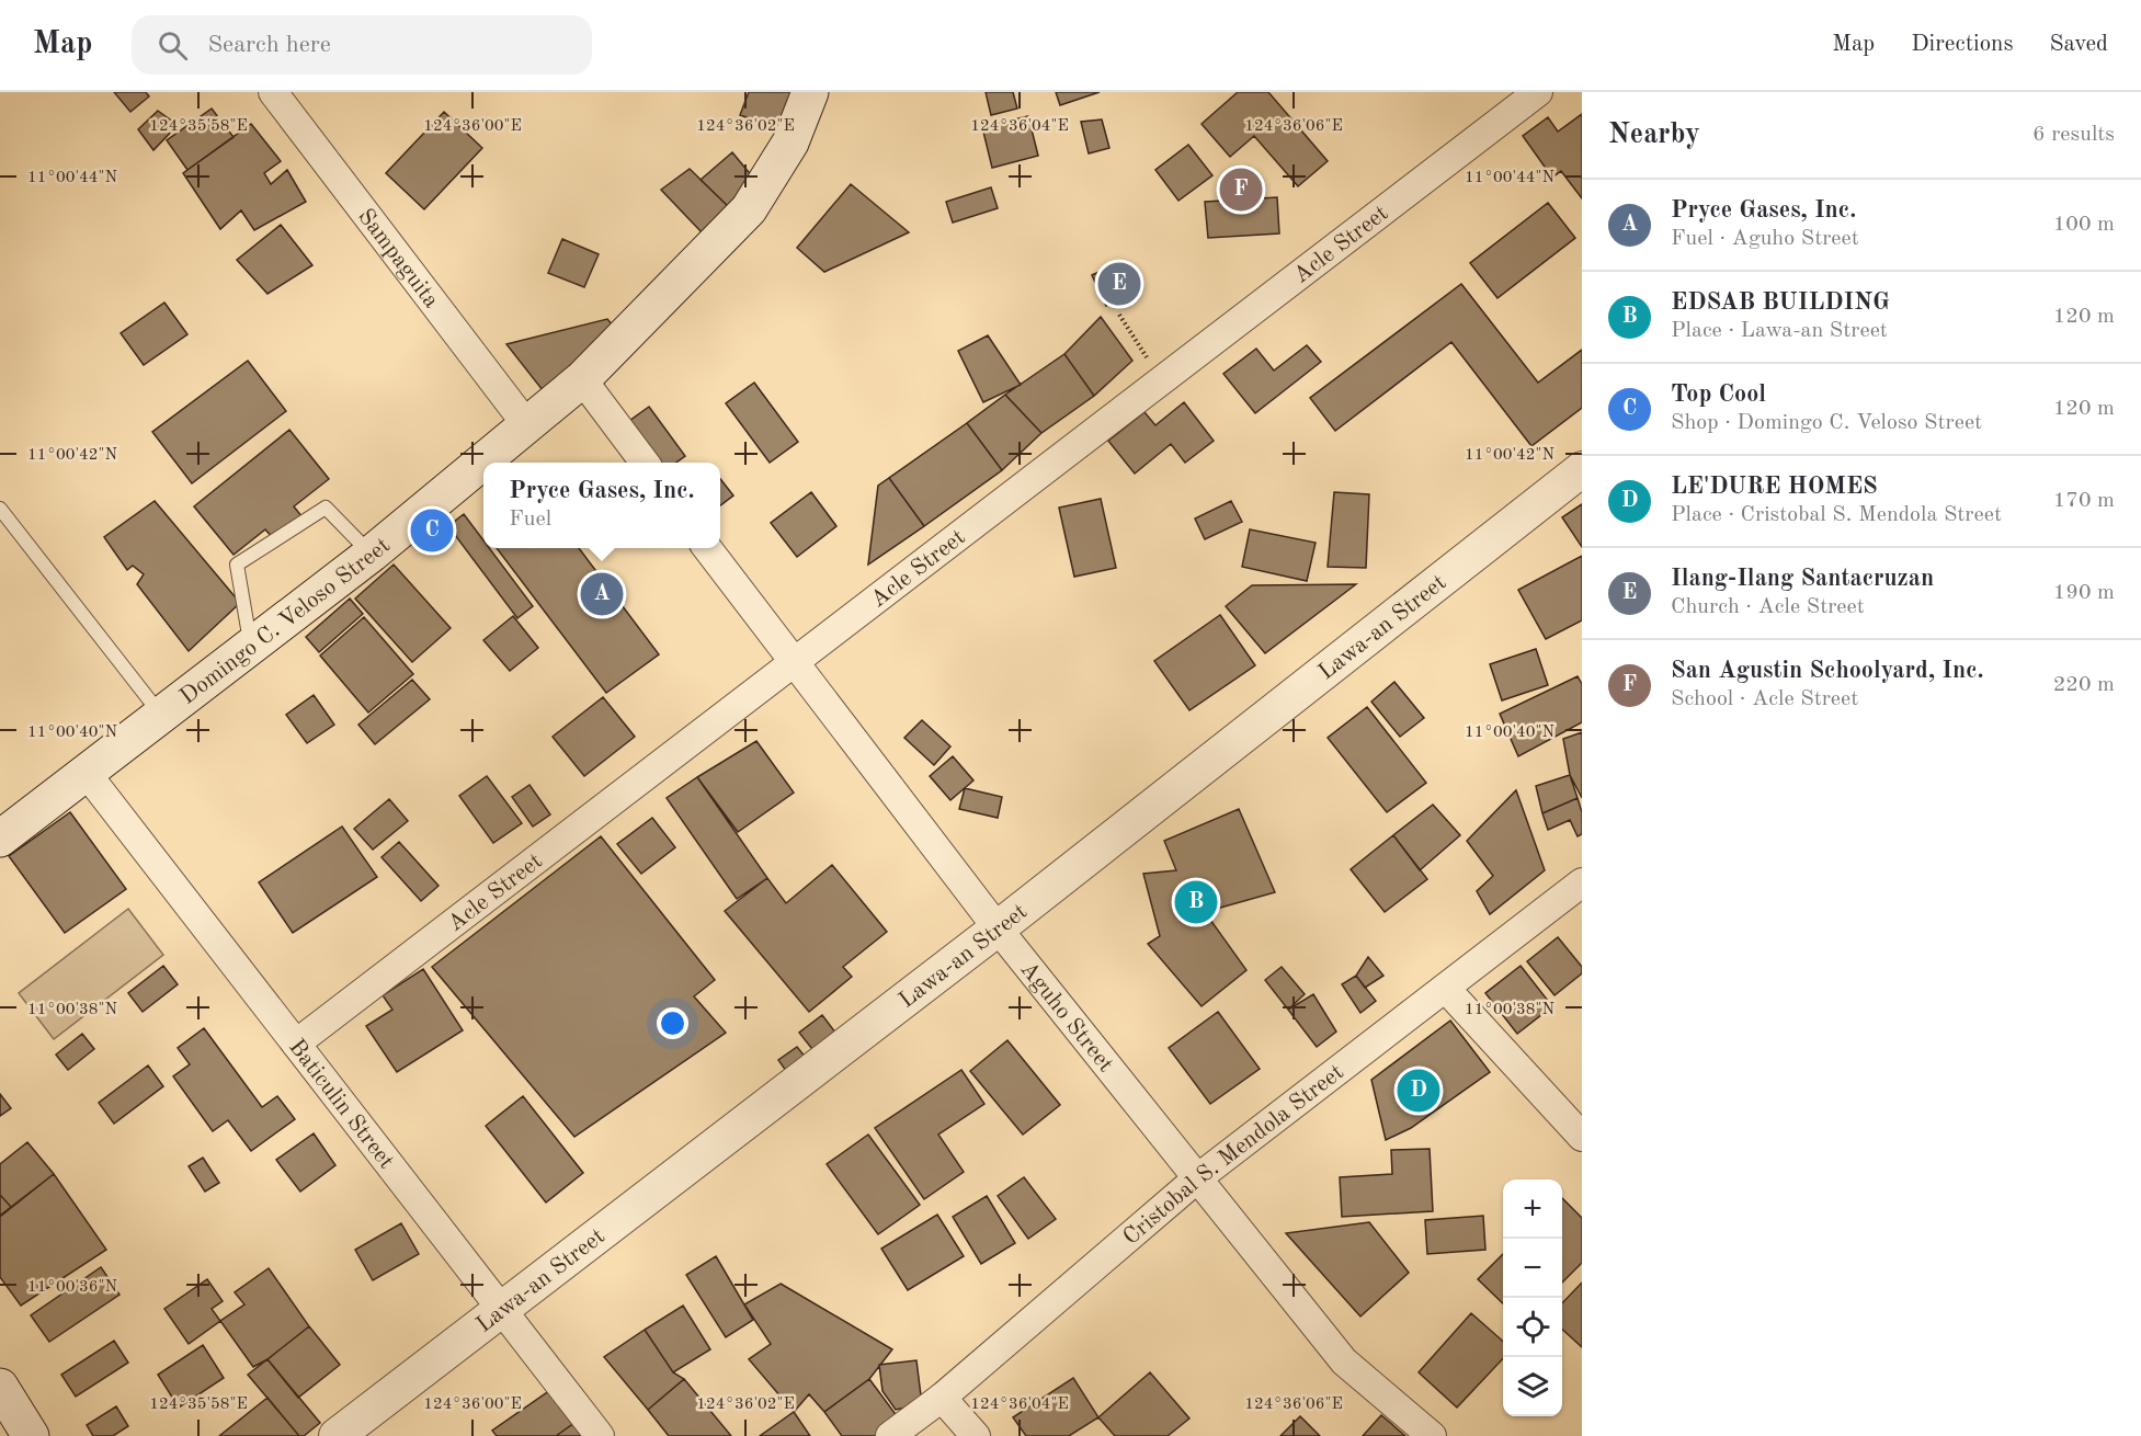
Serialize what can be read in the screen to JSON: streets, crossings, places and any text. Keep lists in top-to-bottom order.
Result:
{
  "streets": {
    "main road": ["Domingo C. Veloso Street"],
    "street": [
      "Acle Street",
      "Sampaguita",
      "Lawa-an Street",
      "Aguho Street",
      "Baticulin Street",
      "Cristobal S. Mendola Street"
    ]
  },
  "crossings": [
    ["Acle Street", "Aguho Street"],
    ["Acle Street", "Baticulin Street"],
    ["Sampaguita", "Domingo C. Veloso Street"],
    ["Domingo C. Veloso Street", "Baticulin Street"],
    ["Lawa-an Street", "Aguho Street"],
    ["Lawa-an Street", "Baticulin Street"],
    ["Aguho Street", "Cristobal S. Mendola Street"]
  ],
  "page": {
    "header": "Map",
    "search": "Search here",
    "nav": ["Map", "Directions", "Saved"],
    "heading": ["Nearby", "6 results"],
    "pins": [
      "F",
      "E",
      "C",
      "A",
      "B",
      "D"
    ],
    "list": [
      {
        "mark": "A",
        "name": "Pryce Gases, Inc.",
        "note": "Fuel · Aguho Street",
        "value": "100 m"
      },
      {
        "mark": "B",
        "name": "EDSAB BUILDING",
        "note": "Place · Lawa-an Street",
        "value": "120 m"
      },
      {
        "mark": "C",
        "name": "Top Cool",
        "note": "Shop · Domingo C. Veloso Street",
        "value": "120 m"
      },
      {
        "mark": "D",
        "name": "LE'DURE HOMES",
        "note": "Place · Cristobal S. Mendola Street",
        "value": "170 m"
      },
      {
        "mark": "E",
        "name": "Ilang-Ilang Santacruzan",
        "note": "Church · Acle Street",
        "value": "190 m"
      },
      {
        "mark": "F",
        "name": "San Agustin Schoolyard, Inc.",
        "note": "School · Acle Street",
        "value": "220 m"
      }
    ],
    "popup": ["Pryce Gases, Inc.", "Fuel"],
    "map_buttons": ["+", "−"]
  },
  "coordinates": [
    "124°35'58\"E",
    "124°36'00\"E",
    "124°36'02\"E",
    "124°36'04\"E",
    "124°36'06\"E",
    "11°00'44\"N",
    "11°00'42\"N",
    "11°00'40\"N",
    "11°00'38\"N",
    "11°00'36\"N"
  ]
}
